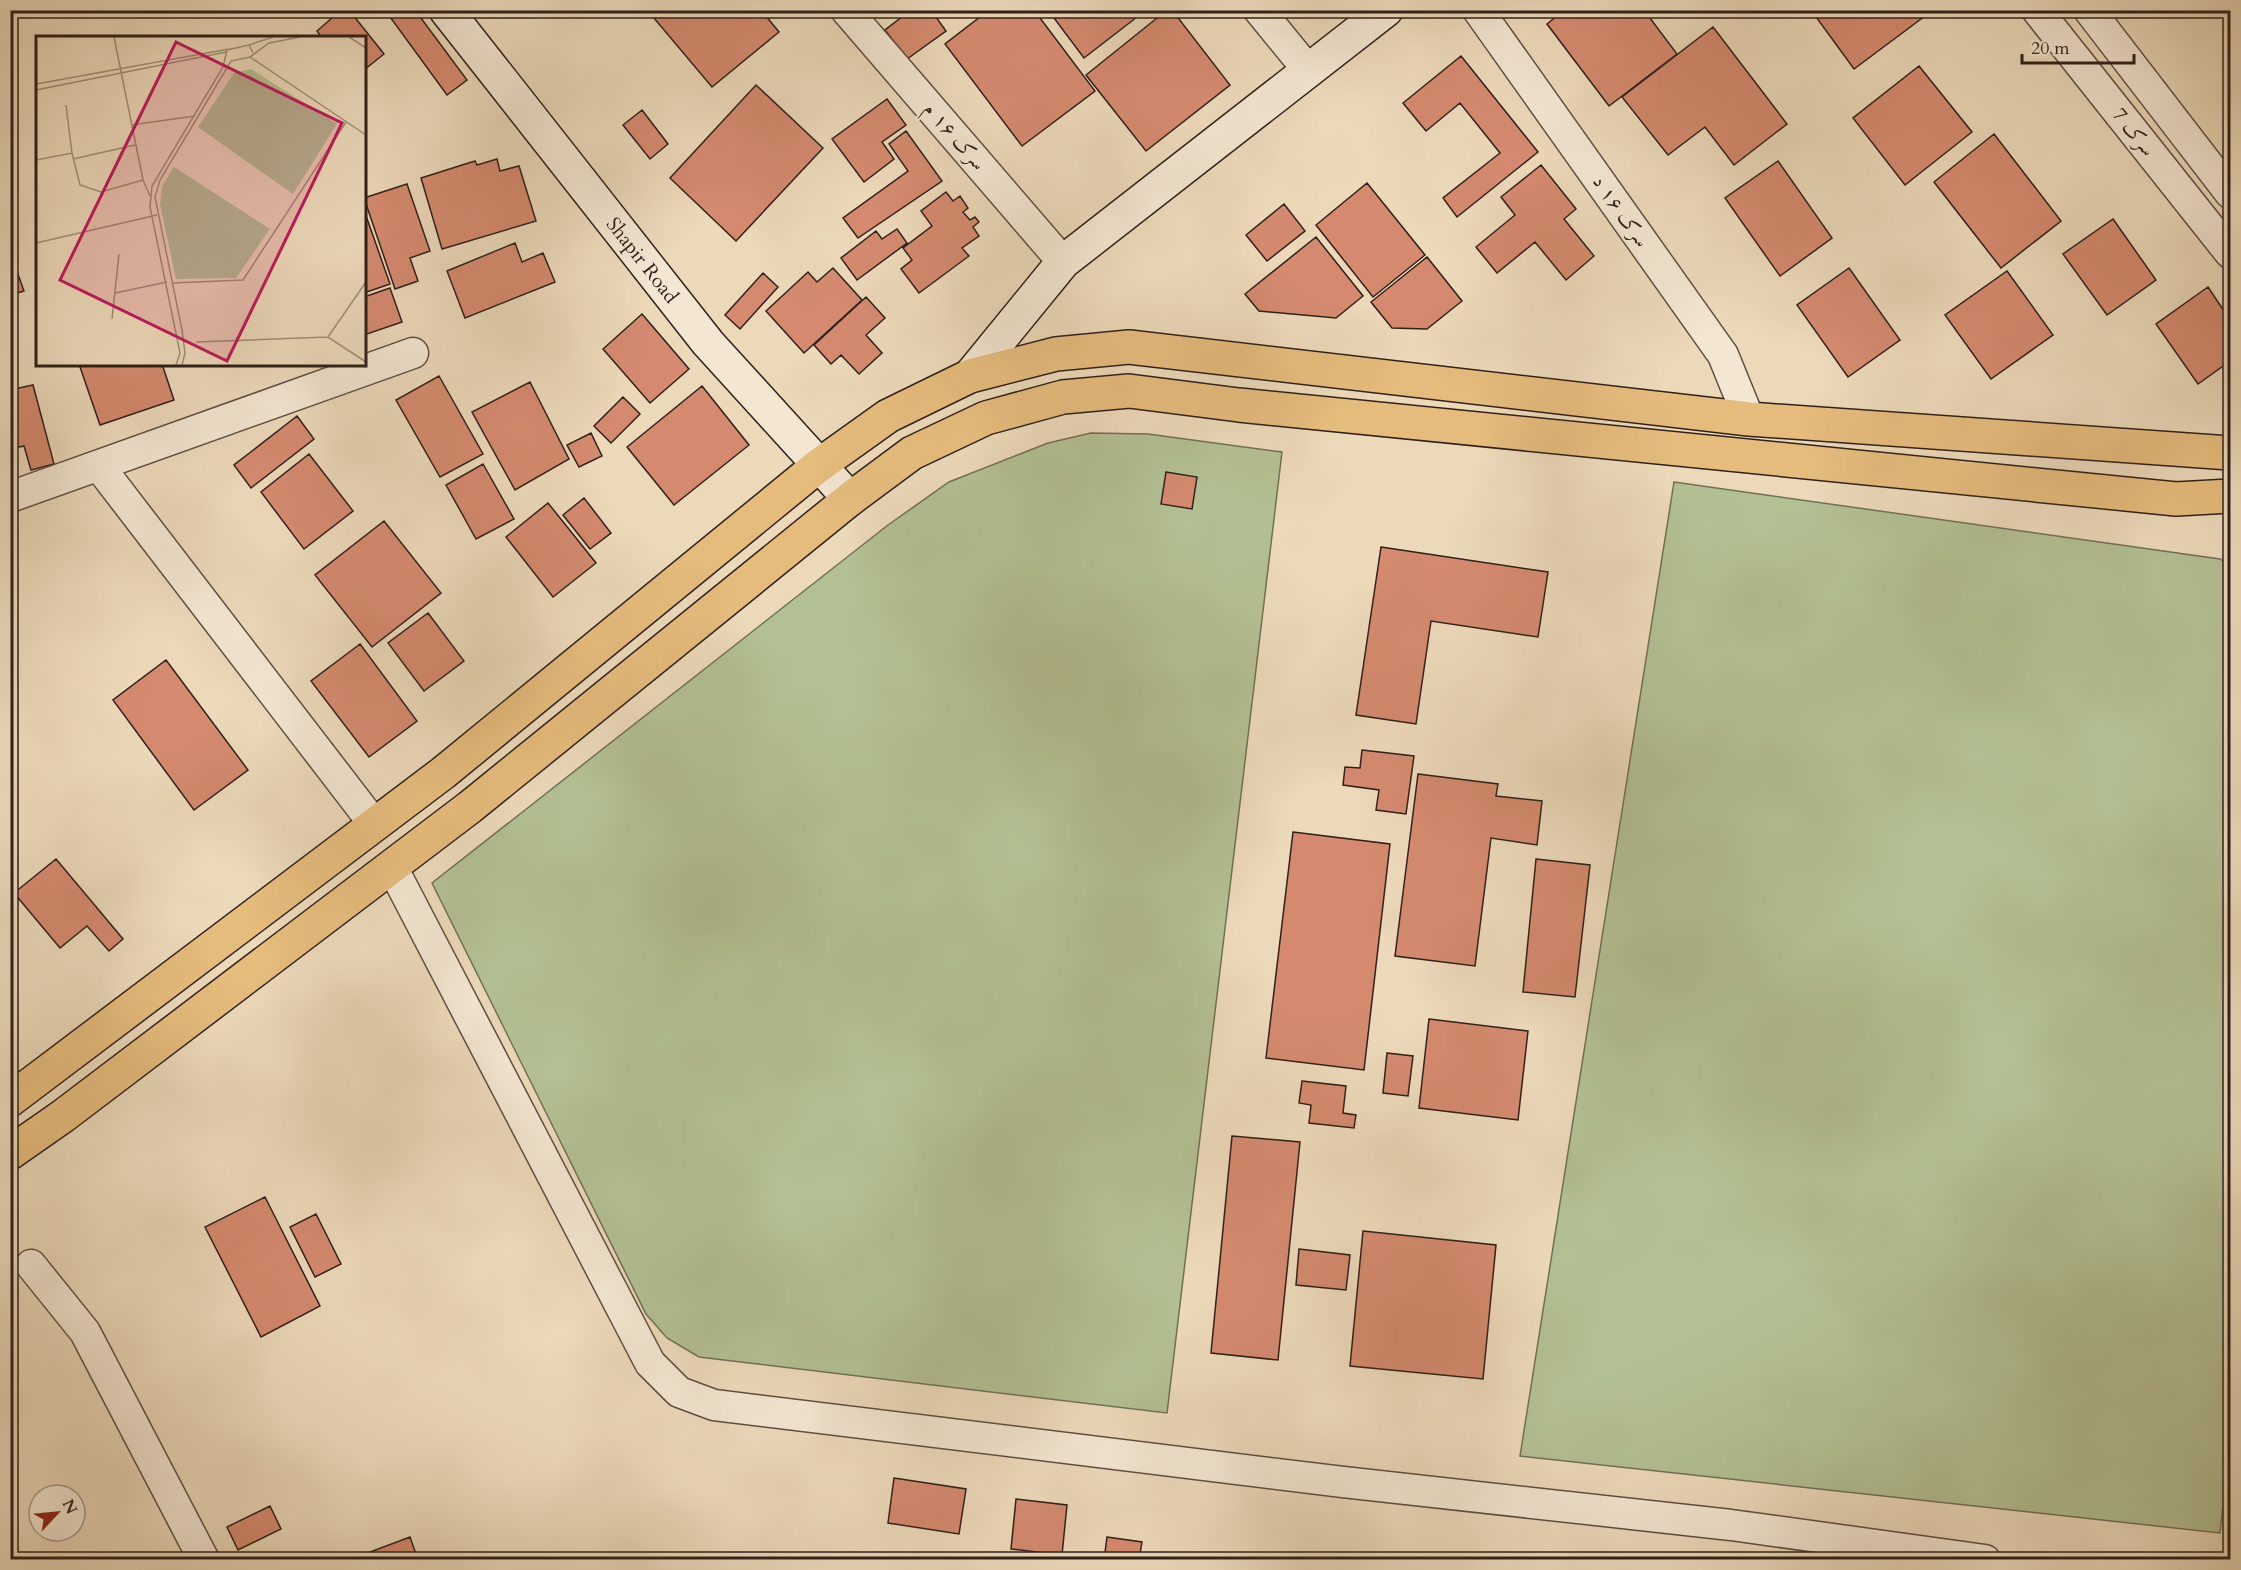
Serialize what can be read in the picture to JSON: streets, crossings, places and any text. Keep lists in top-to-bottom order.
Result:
{
  "streets": {
    "street": [
      "سرک 7",
      "سرک ۱۶ م",
      "سرک ۱۶ د",
      "Shapir Road"
    ]
  },
  "scale_bar": "20 m",
  "north": "top right"
}
